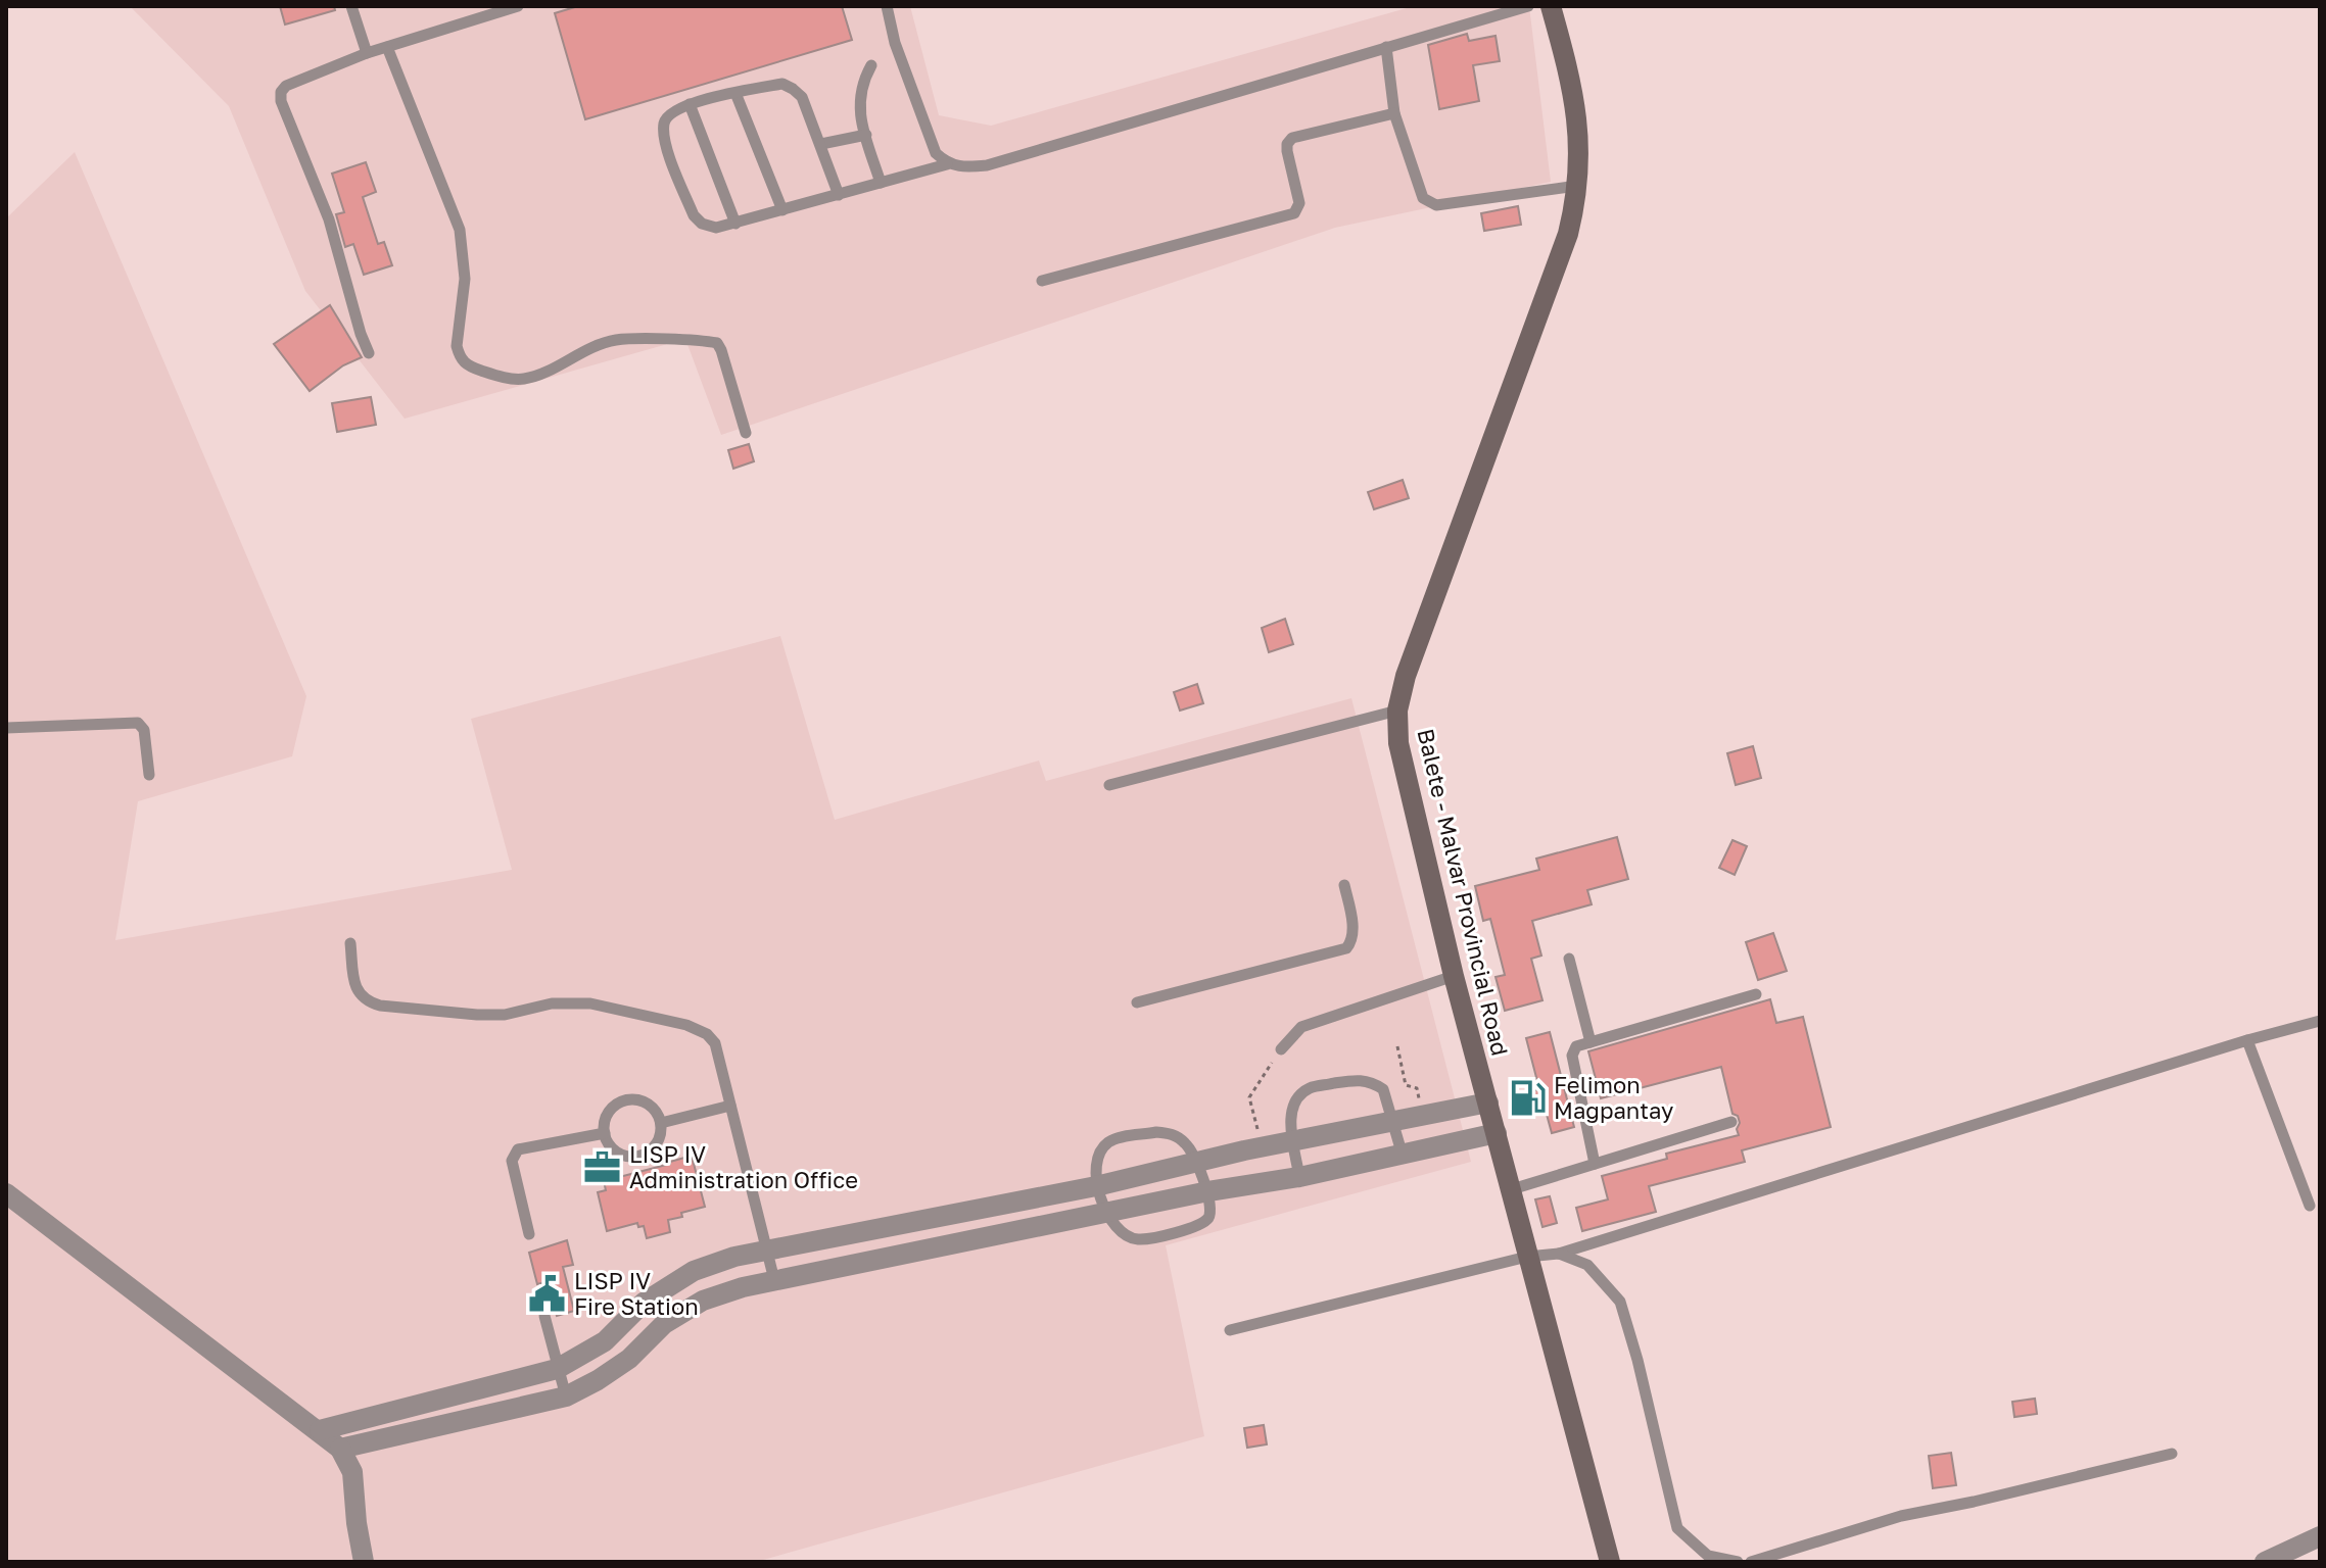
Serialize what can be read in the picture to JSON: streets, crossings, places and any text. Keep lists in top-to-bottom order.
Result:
{
  "streets": {
    "main road": ["Balete - Malvar Provincial Road"]
  },
  "places": {
    "fuel station": ["Felimon Magpantay"],
    "office": ["LISP IV Administration Office"],
    "public building": ["LISP IV Fire Station"]
  }
}
